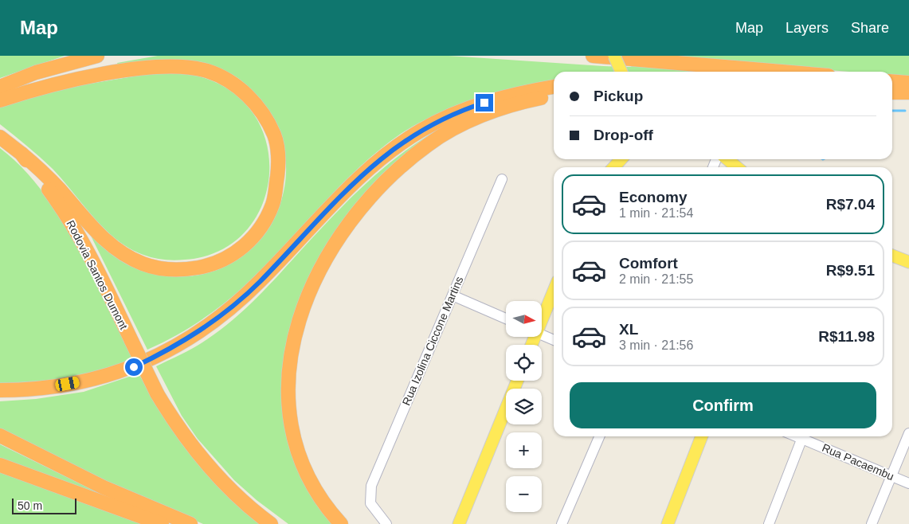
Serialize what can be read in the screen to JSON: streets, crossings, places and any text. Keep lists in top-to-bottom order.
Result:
{
  "streets": {
    "highway": ["Rodovia Santos Dumont"],
    "street": ["Rua Izolina Ciccone Martins", "Rua Pacaembu"]
  },
  "scale_bar": "50 m",
  "north": "right",
  "page": {
    "header": "Map",
    "nav": ["Map", "Layers", "Share"],
    "banner": ["Pickup", "Drop-off"],
    "list": [
      {
        "name": "Economy",
        "note": "1 min · 21:54",
        "value": "R$7.04"
      },
      {
        "name": "Comfort",
        "note": "2 min · 21:55",
        "value": "R$9.51"
      },
      {
        "name": "XL",
        "note": "3 min · 21:56",
        "value": "R$11.98"
      }
    ],
    "map_buttons": ["+", "−"],
    "buttons": "Confirm",
    "scale": "50 m"
  }
}
